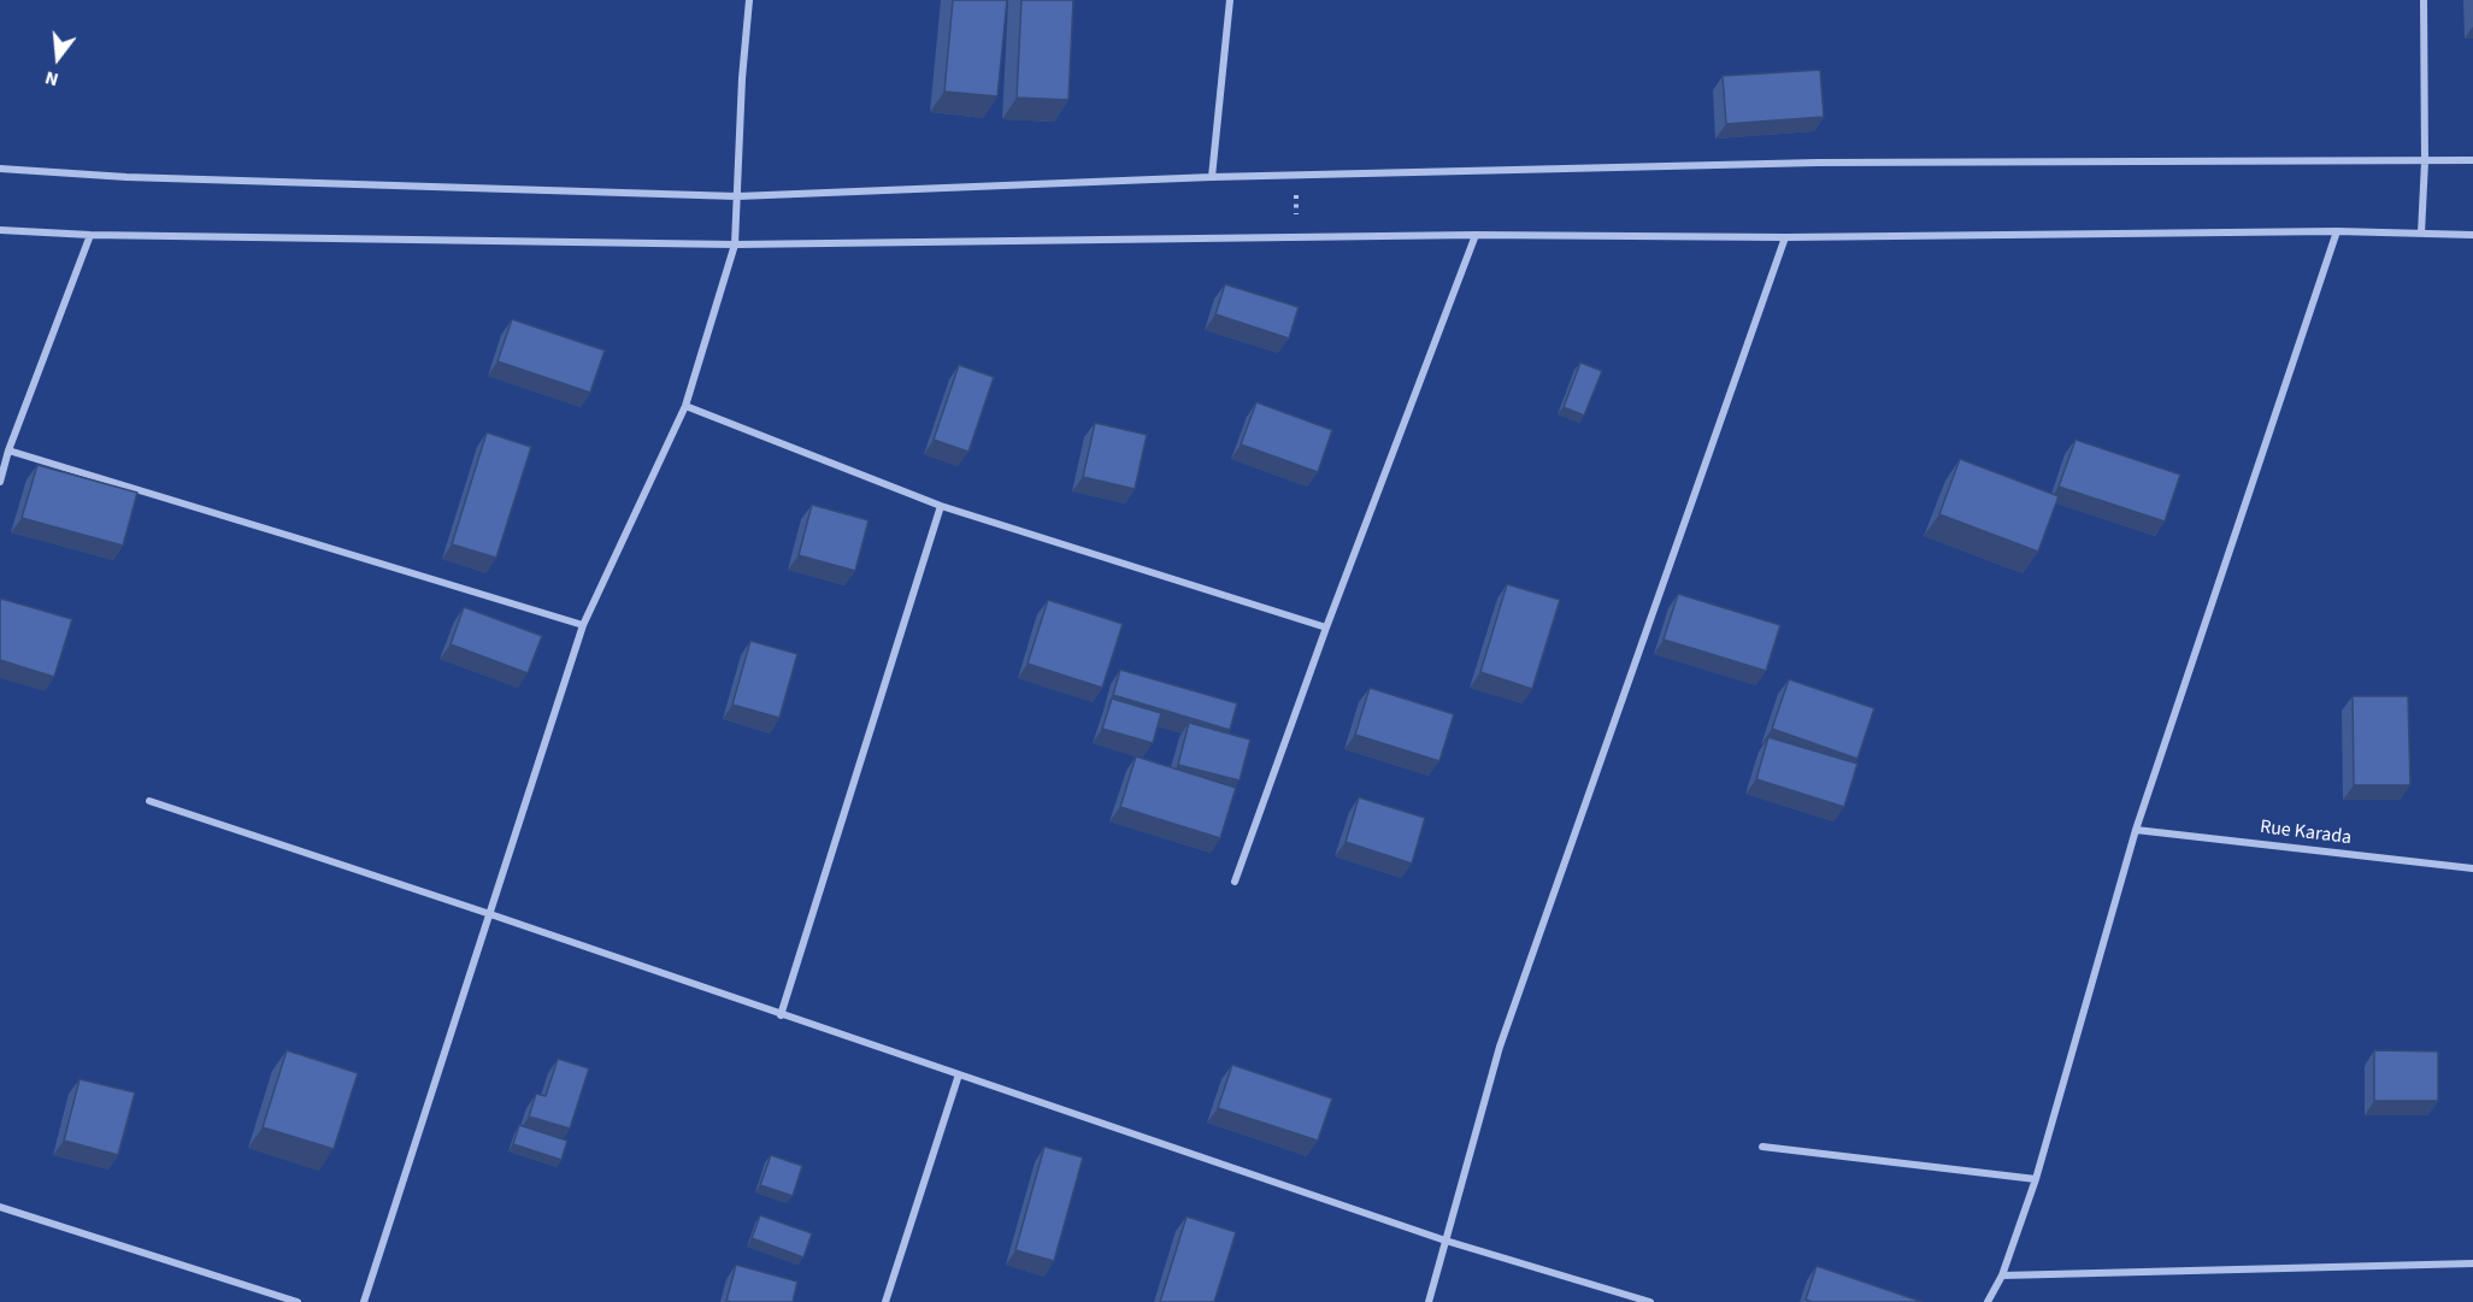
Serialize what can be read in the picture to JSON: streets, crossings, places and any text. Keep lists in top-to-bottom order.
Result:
{
  "streets": {
    "street": ["Rue Karada"]
  },
  "north": "bottom"
}
